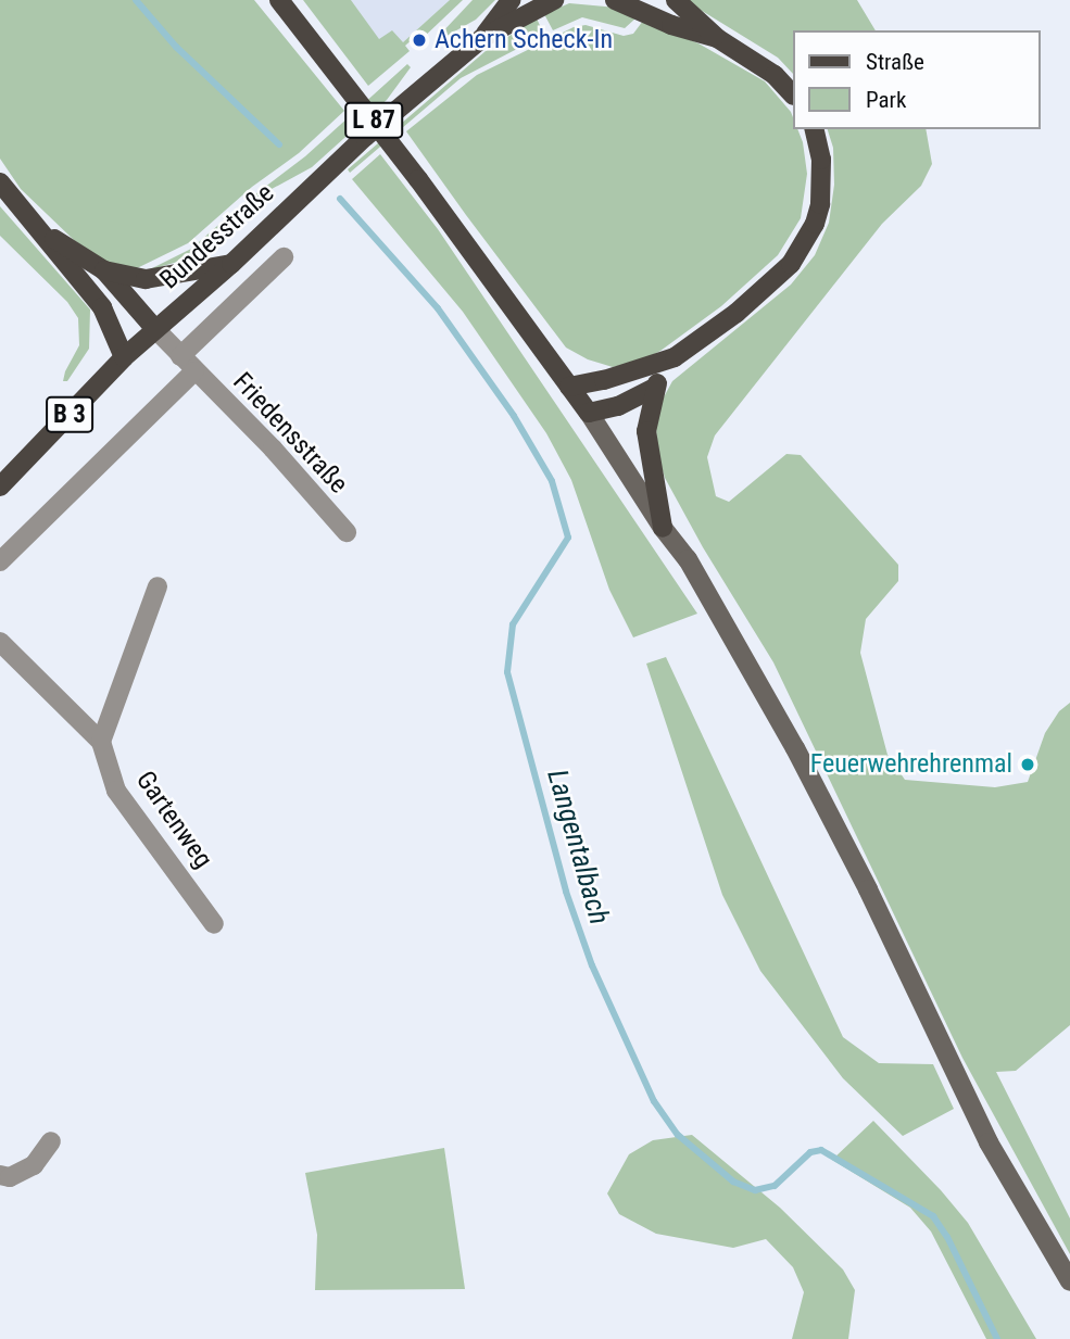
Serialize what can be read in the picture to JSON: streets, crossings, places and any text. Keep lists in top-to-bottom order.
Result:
{
  "streets": {
    "main road": ["L 87", "Bundesstraße", "B 3"],
    "street": ["Friedensstraße", "Gartenweg"]
  },
  "crossings": [
    ["Bundesstraße", "B 3"],
    ["Bundesstraße", "Friedensstraße"]
  ],
  "water": ["Langentalbach"],
  "places": ["Achern Scheck-In", "Feuerwehrehrenmal"],
  "legend": ["Straße", "Park"]
}
